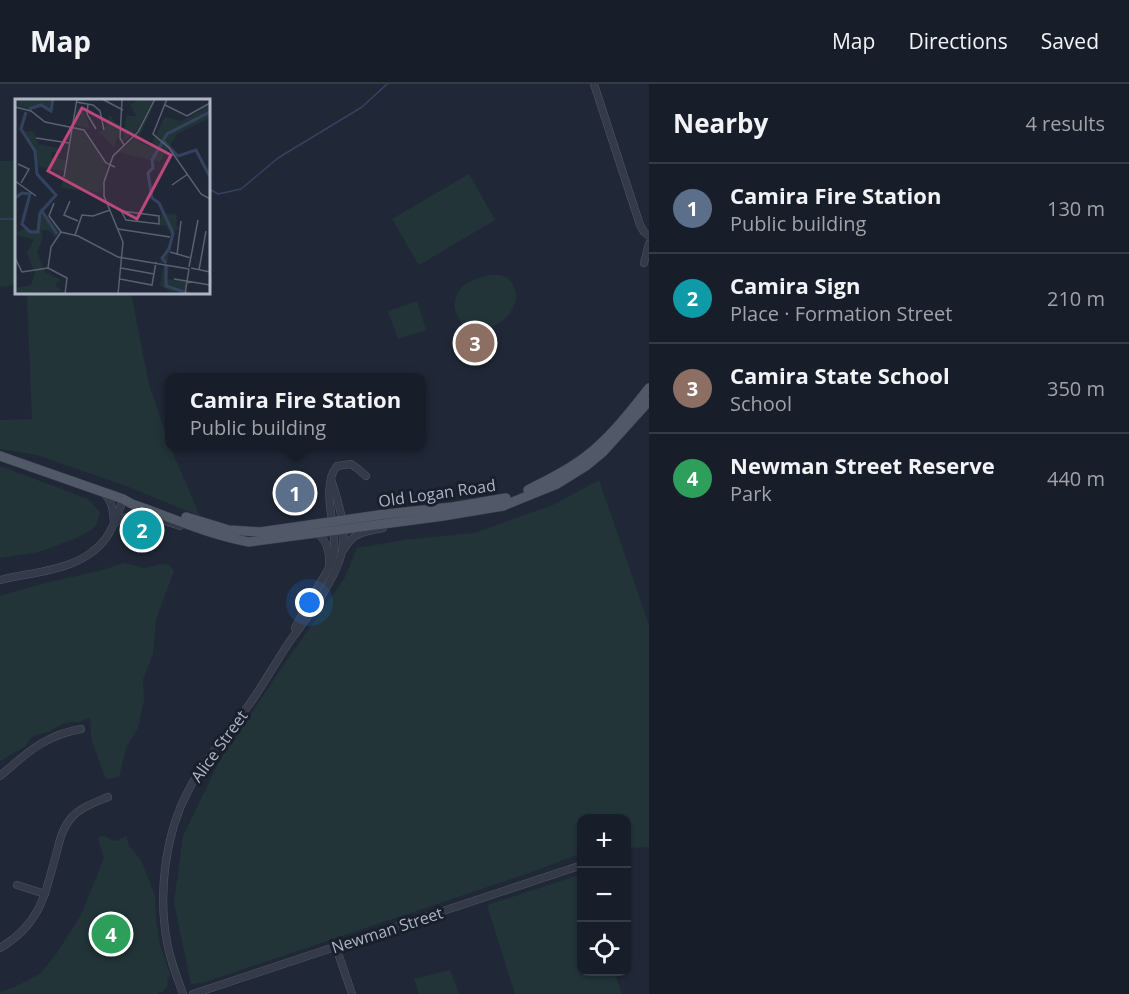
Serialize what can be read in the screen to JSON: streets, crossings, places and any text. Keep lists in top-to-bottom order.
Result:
{
  "streets": {
    "main road": ["Old Logan Road"],
    "street": ["Alice Street", "Newman Street"]
  },
  "crossings": [
    ["Old Logan Road", "Alice Street"]
  ],
  "page": {
    "header": "Map",
    "nav": ["Map", "Directions", "Saved"],
    "heading": ["Nearby", "4 results"],
    "list": [
      {
        "mark": "1",
        "name": "Camira Fire Station",
        "note": "Public building",
        "value": "130 m"
      },
      {
        "mark": "2",
        "name": "Camira Sign",
        "note": "Place · Formation Street",
        "value": "210 m"
      },
      {
        "mark": "3",
        "name": "Camira State School",
        "note": "School",
        "value": "350 m"
      },
      {
        "mark": "4",
        "name": "Newman Street Reserve",
        "note": "Park",
        "value": "440 m"
      }
    ],
    "pins": [
      "3",
      "1",
      "2",
      "4"
    ],
    "popup": ["Camira Fire Station", "Public building"],
    "map_buttons": ["+", "−"]
  }
}
